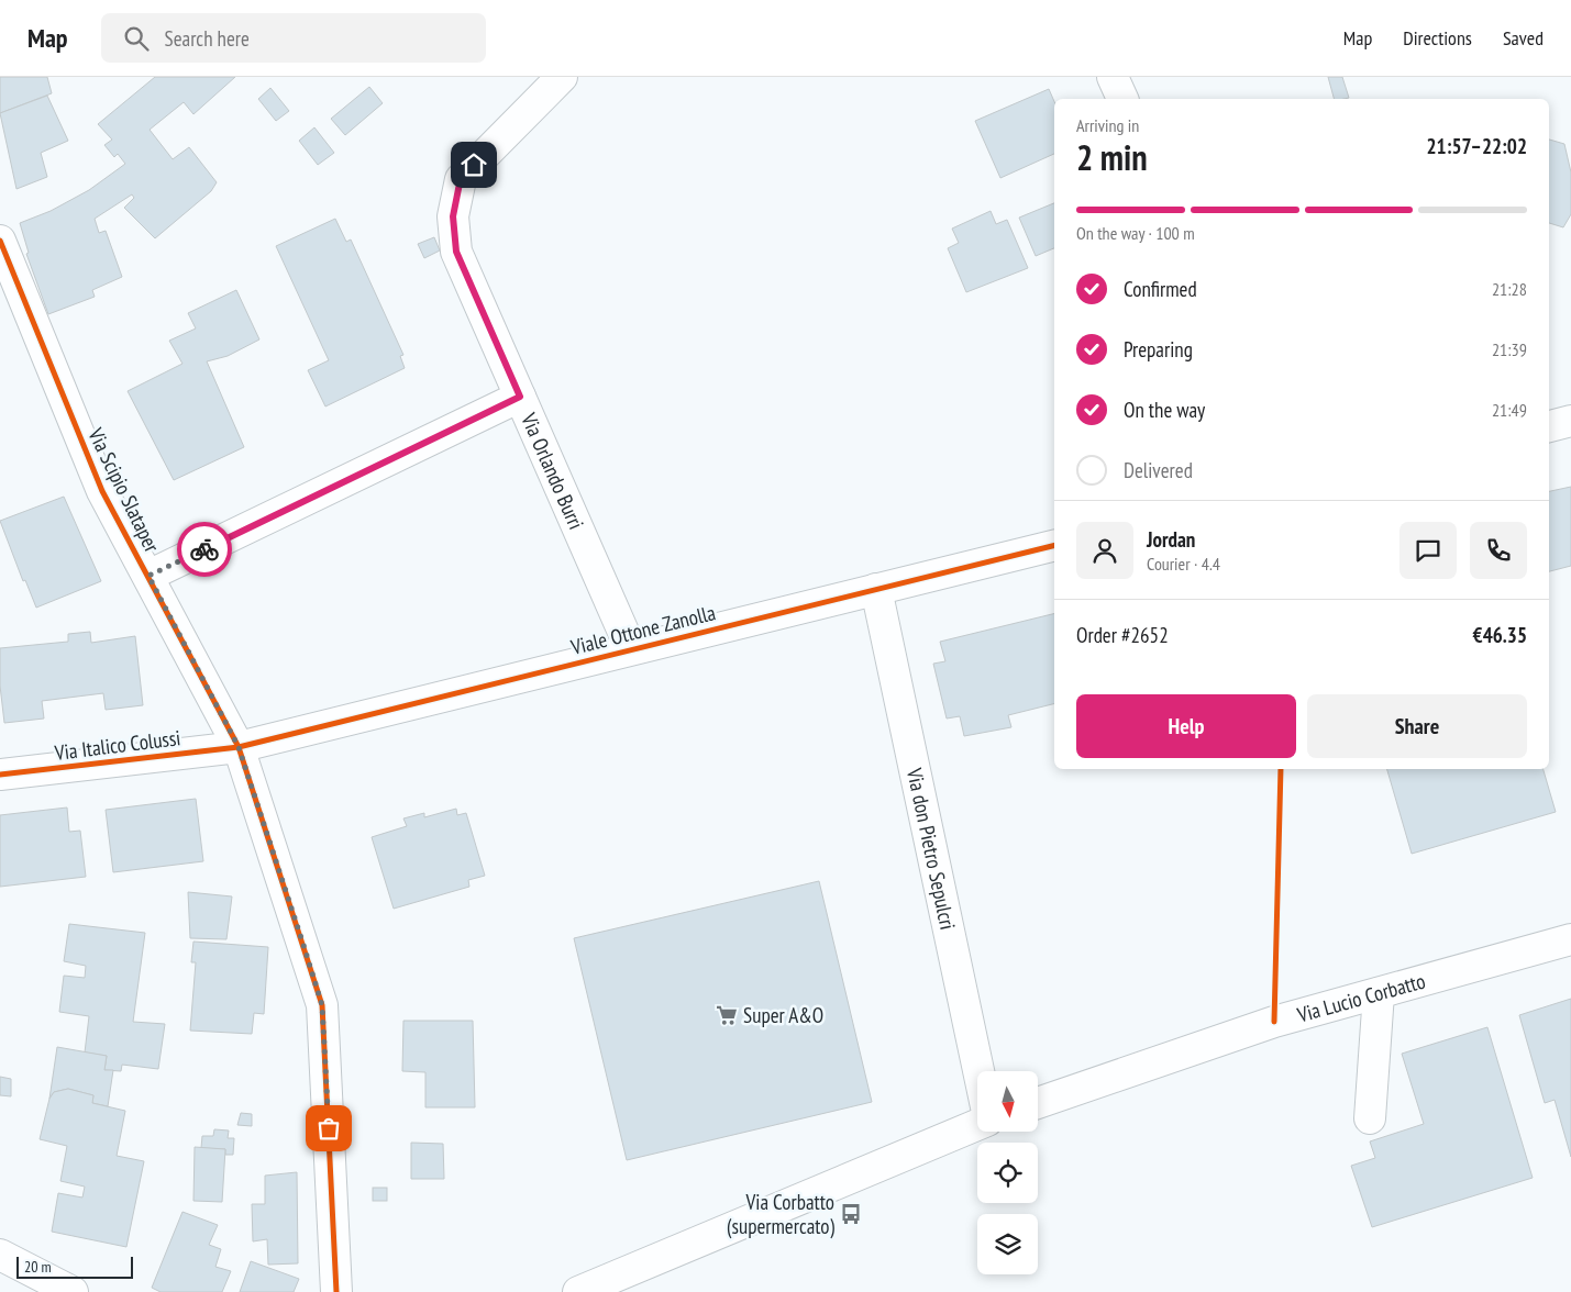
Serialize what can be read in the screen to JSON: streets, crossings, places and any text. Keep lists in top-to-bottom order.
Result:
{
  "streets": {
    "street": [
      "Via Orlando Burri",
      "Via Scipio Slataper",
      "Viale Ottone Zanolla",
      "Via Italico Colussi",
      "Via don Pietro Sepulcri",
      "Via Lucio Corbatto"
    ]
  },
  "crossings": [
    ["Via Orlando Burri", "Viale Ottone Zanolla"],
    ["Via Scipio Slataper", "Viale Ottone Zanolla"],
    ["Via Scipio Slataper", "Via Italico Colussi"],
    ["Viale Ottone Zanolla", "Via Italico Colussi"],
    ["Viale Ottone Zanolla", "Via don Pietro Sepulcri"]
  ],
  "places": {
    "supermarket": ["Super A&O"],
    "bus stop": ["Via Corbatto (supermercato)"]
  },
  "scale_bar": "20 m",
  "north": "bottom",
  "page": {
    "header": "Map",
    "search": "Search here",
    "nav": ["Map", "Directions", "Saved"],
    "heading": ["2 min", "Arriving in", "21:57–22:02"],
    "panel": [
      "Jordan",
      "Courier · 4.4",
      "Order #2652",
      "€46.35"
    ],
    "bar": "On the way · 100 m",
    "list": [
      ["Confirmed", "21:28"],
      ["Preparing", "21:39"],
      ["On the way", "21:49"],
      "Delivered"
    ],
    "buttons": ["Help", "Share"],
    "scale": "20 m"
  }
}
